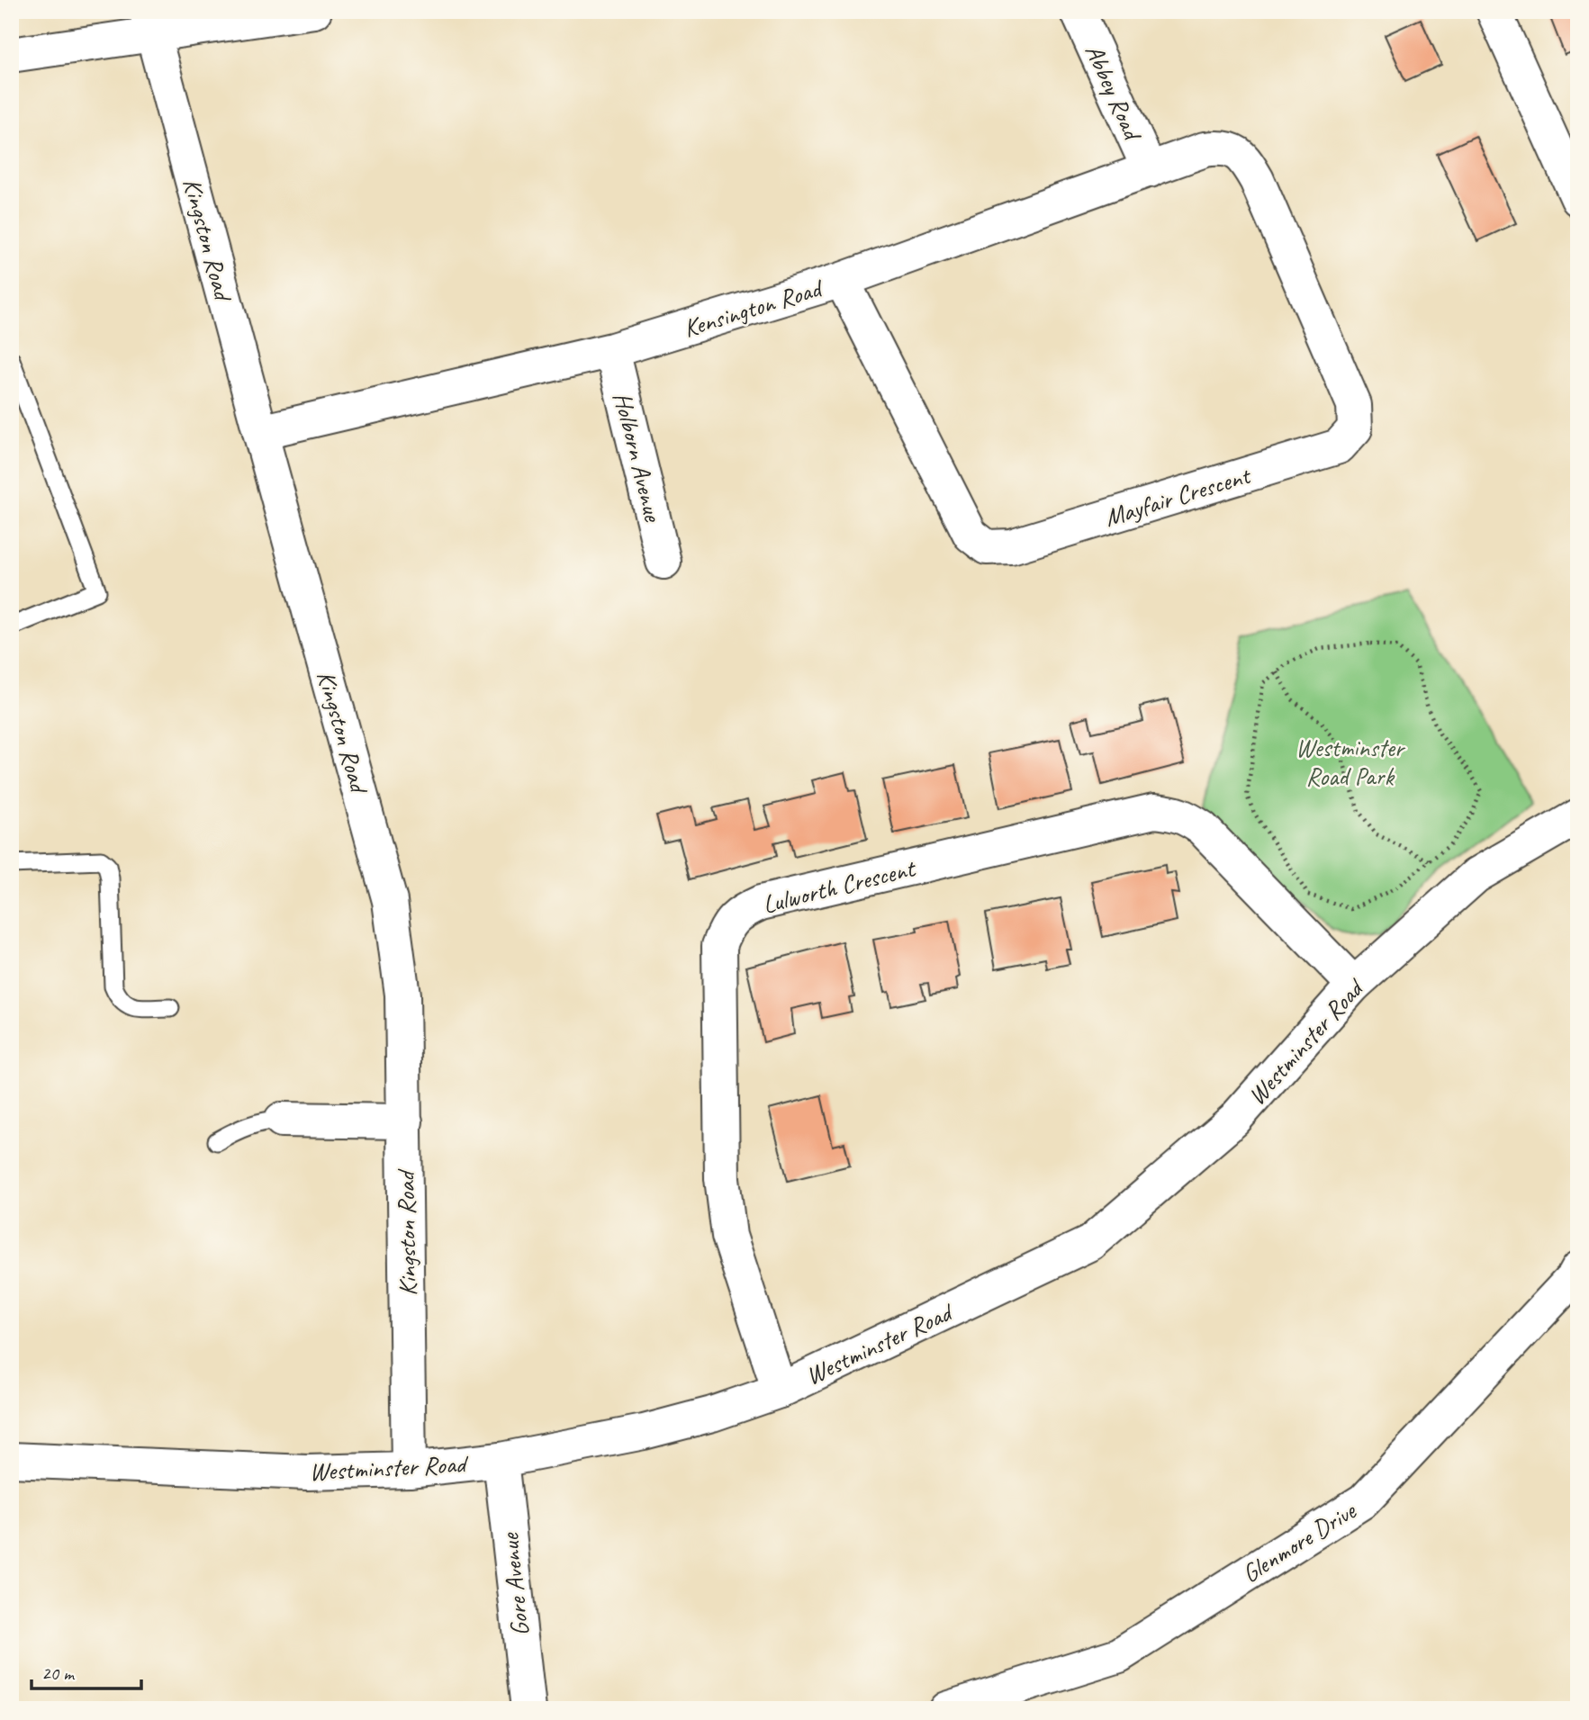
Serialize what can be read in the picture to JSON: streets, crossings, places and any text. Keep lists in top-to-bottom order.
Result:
{
  "streets": {
    "street": [
      "Abbey Road",
      "Kingston Road",
      "Kensington Road",
      "Holborn Avenue",
      "Mayfair Crescent",
      "Lulworth Crescent",
      "Westminster Road",
      "Glenmore Drive",
      "Gore Avenue"
    ]
  },
  "crossings": [
    ["Abbey Road", "Kensington Road"],
    ["Kingston Road", "Kensington Road"],
    ["Kingston Road", "Westminster Road"],
    ["Kensington Road", "Holborn Avenue"],
    ["Kensington Road", "Mayfair Crescent"],
    ["Lulworth Crescent", "Westminster Road"],
    ["Westminster Road", "Gore Avenue"]
  ],
  "parks": ["Westminster Road Park"],
  "scale_bar": "20 m"
}
